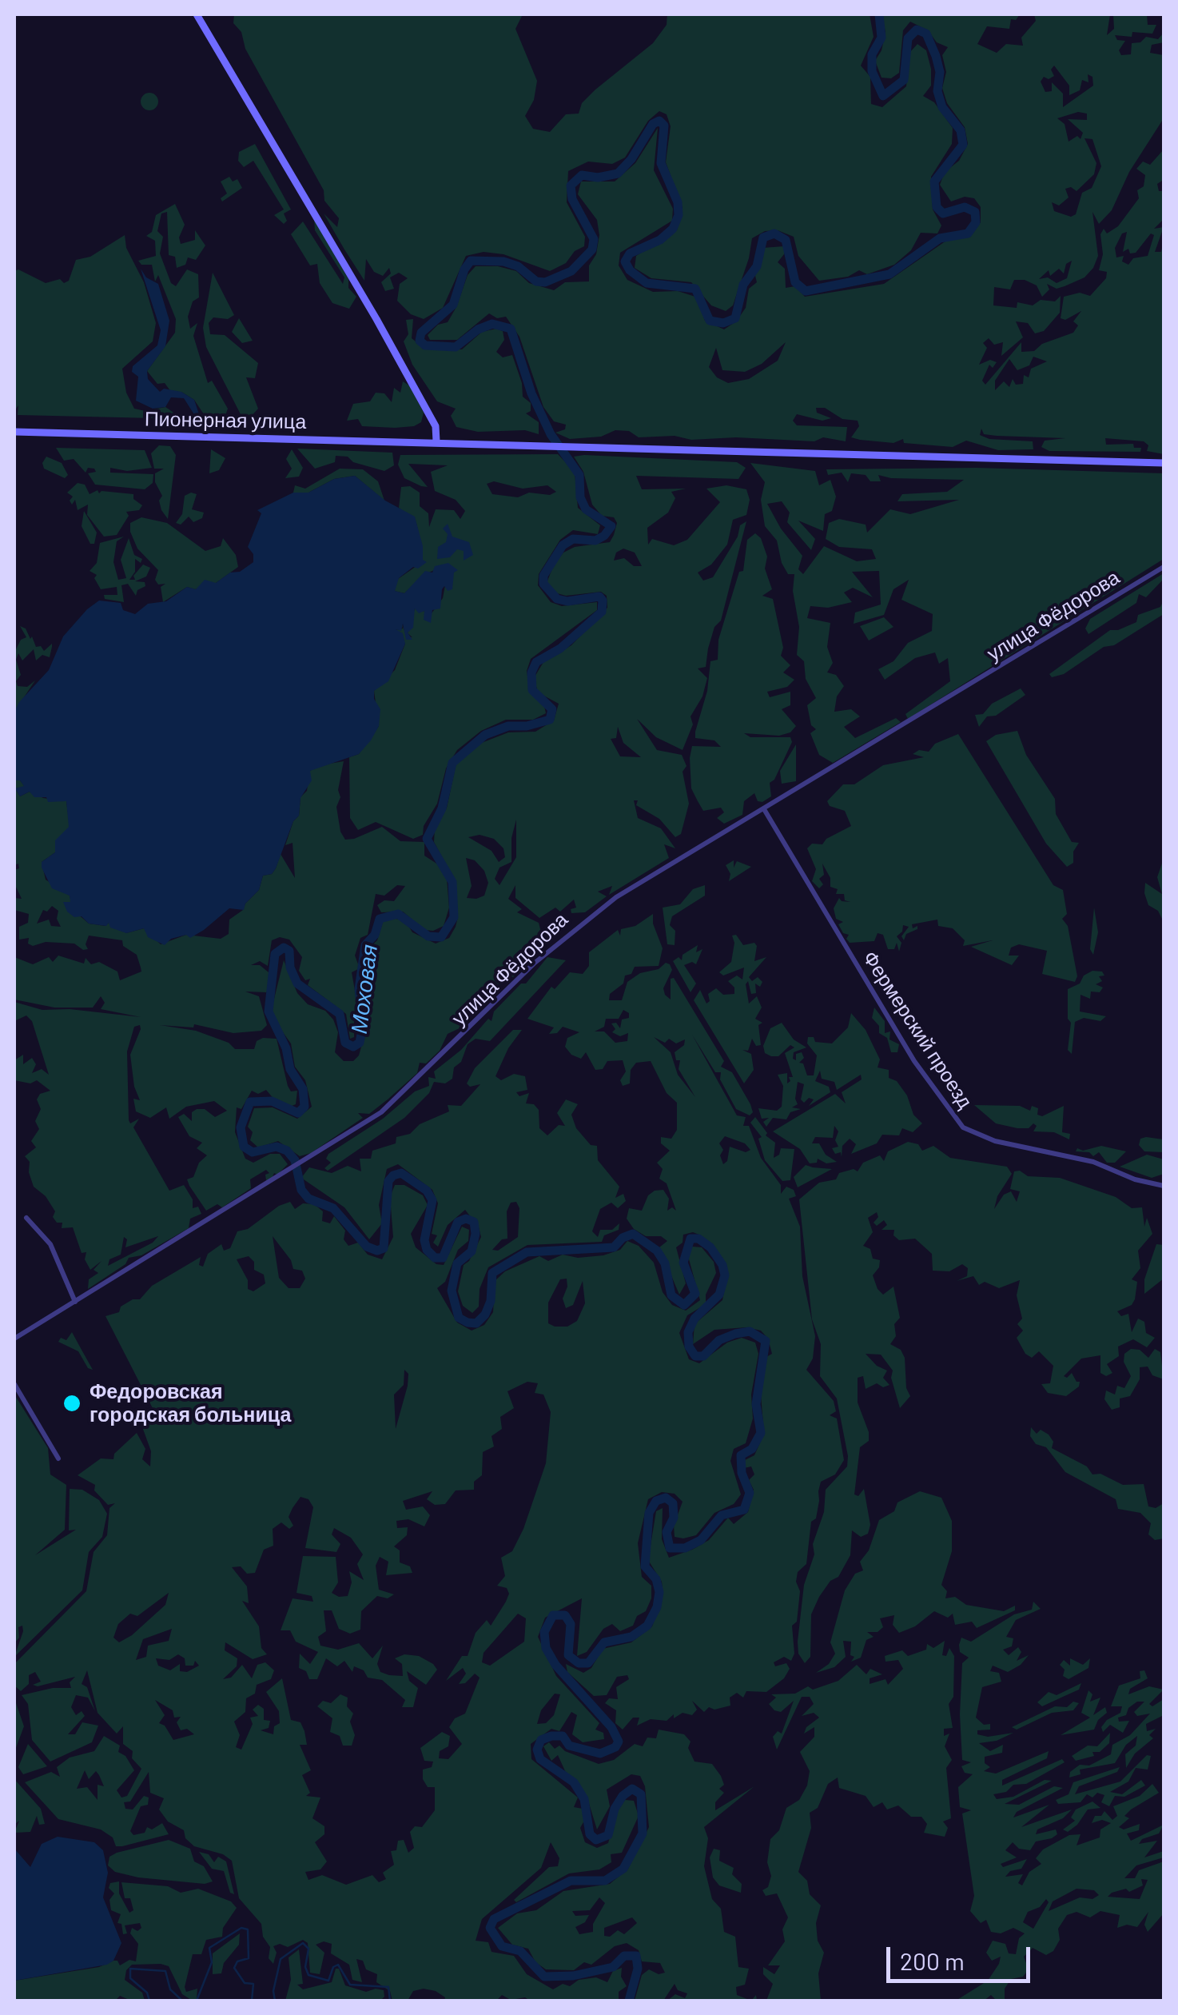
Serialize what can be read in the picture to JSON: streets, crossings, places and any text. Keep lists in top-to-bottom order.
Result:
{
  "streets": {
    "main road": ["Пионерная улица"],
    "street": ["улица Фёдорова", "Фермерский проезд"]
  },
  "crossings": [
    ["улица Фёдорова", "Фермерский проезд"]
  ],
  "water": ["Моховая"],
  "places": ["Федоровская городская больница"],
  "scale_bar": "200 m"
}
